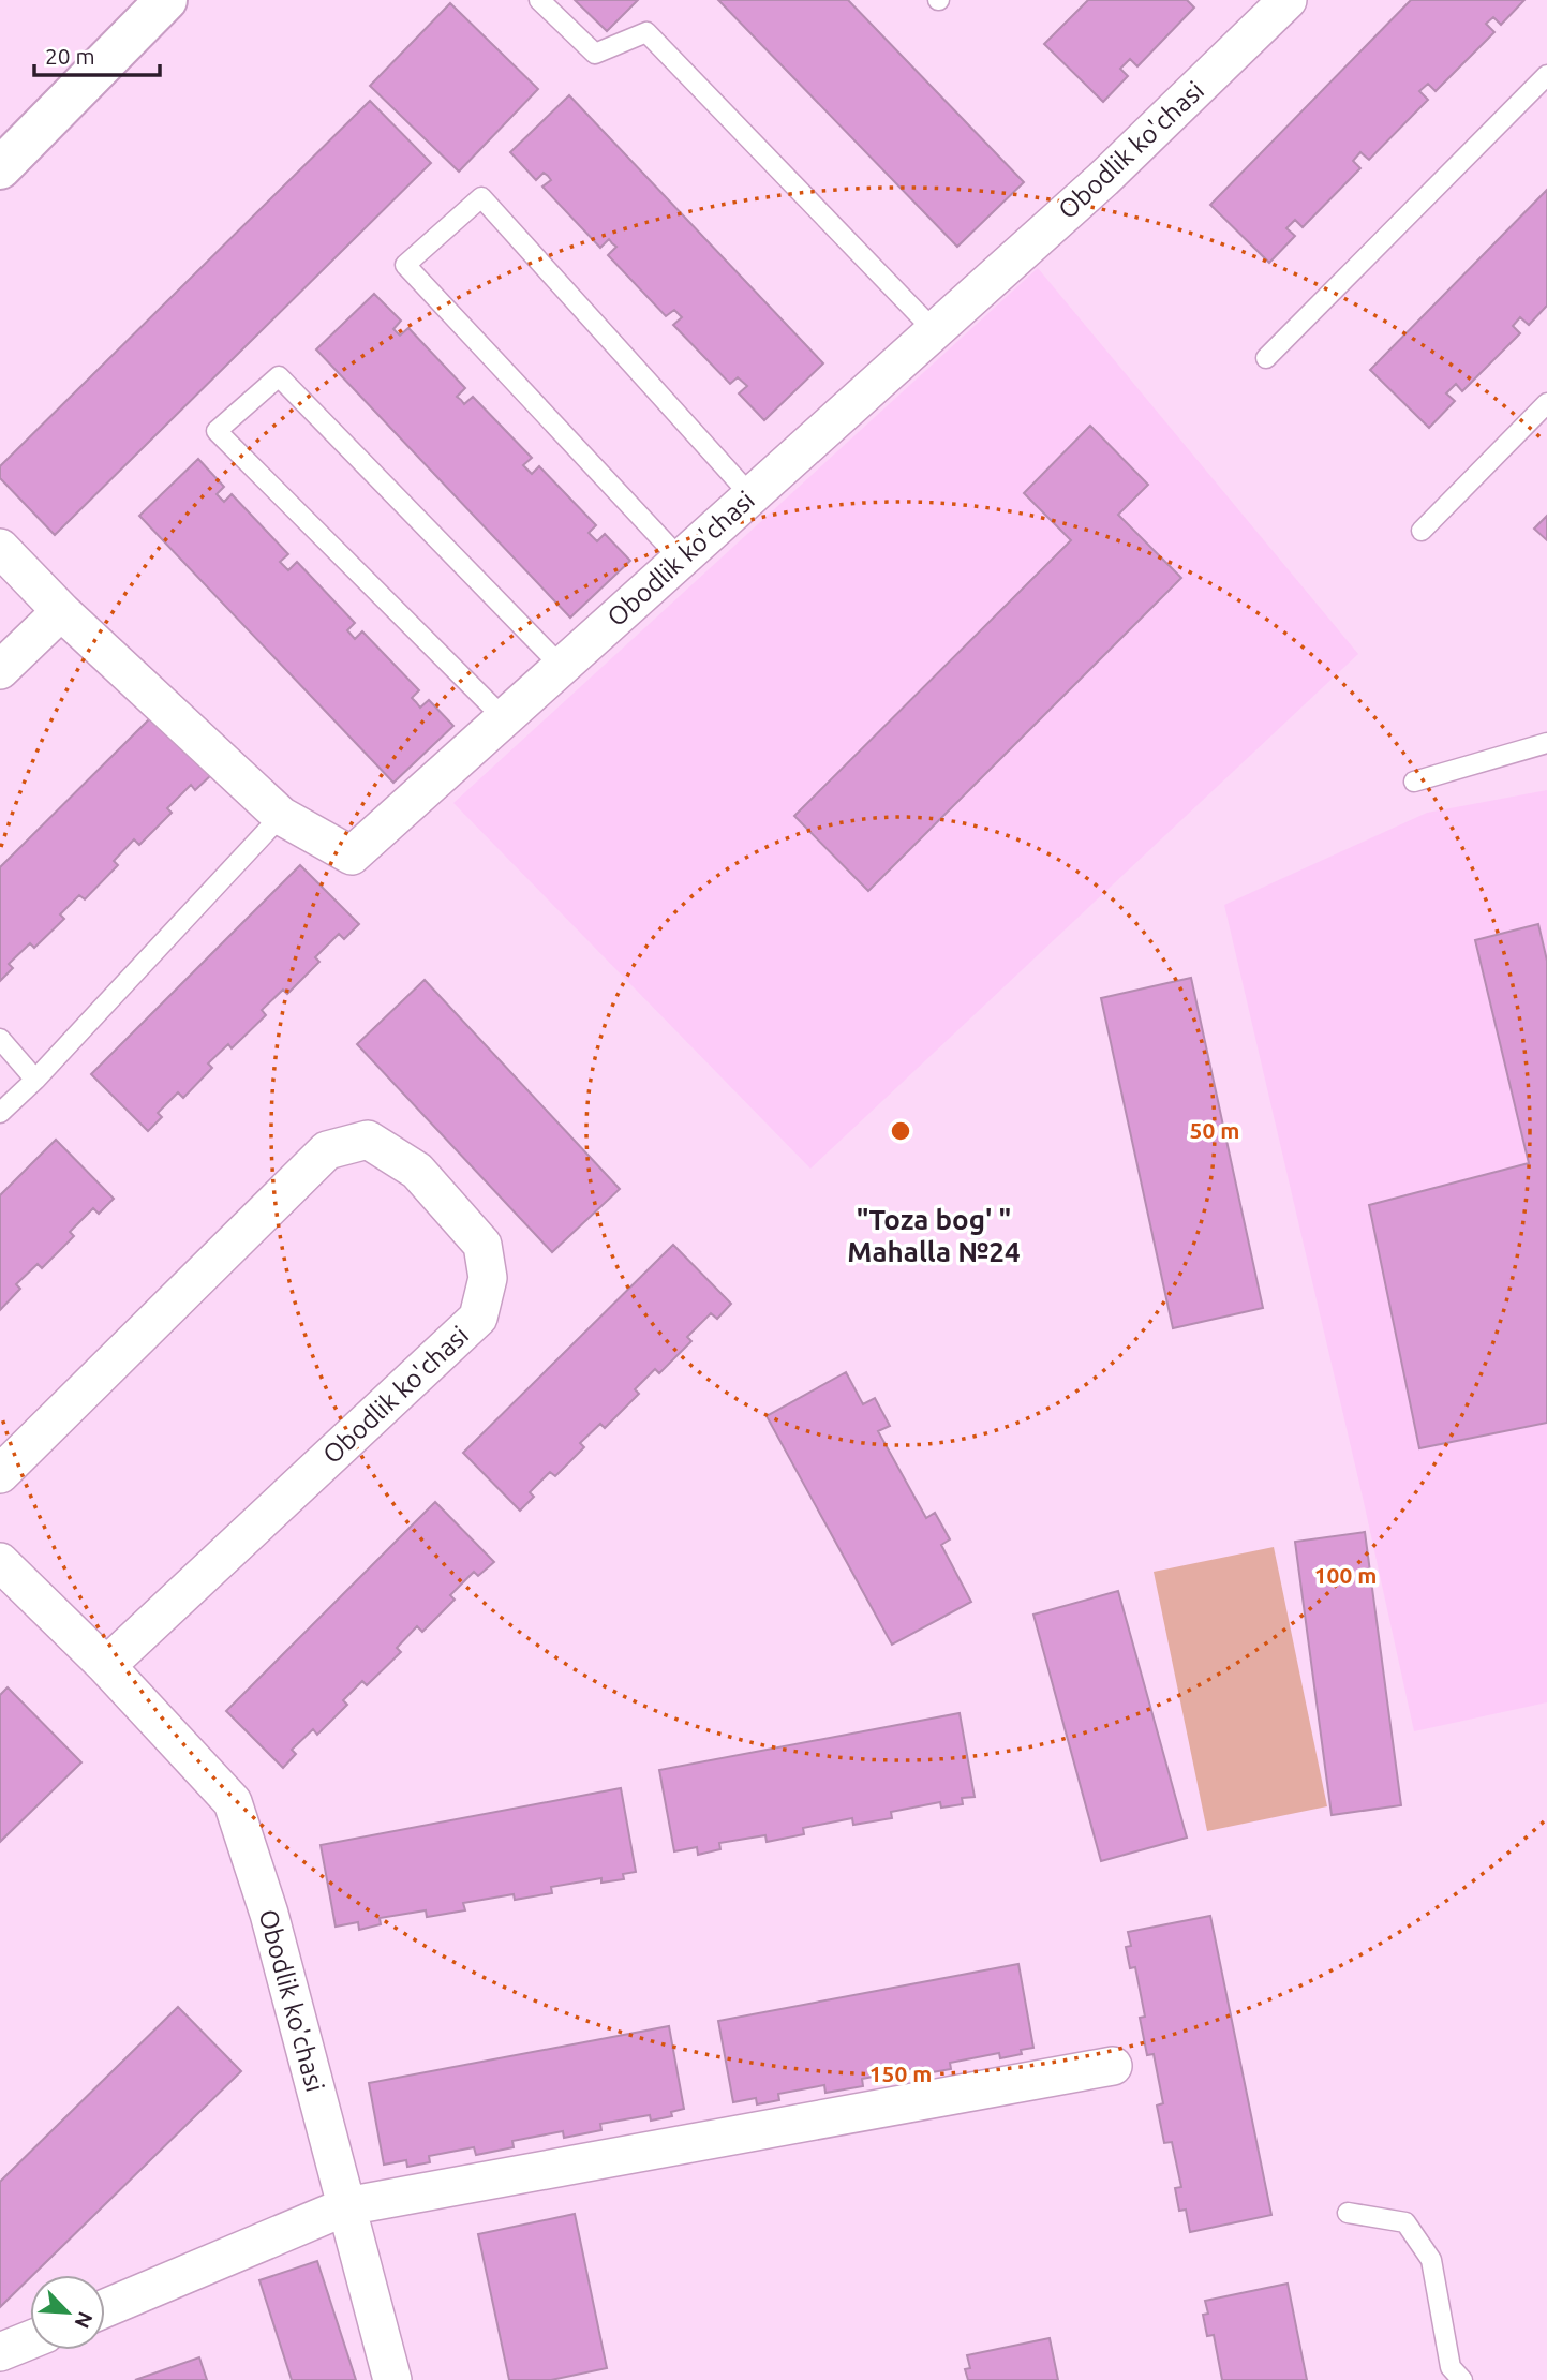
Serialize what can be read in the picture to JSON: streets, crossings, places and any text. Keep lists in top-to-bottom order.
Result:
{
  "streets": {
    "street": ["Obodlik ko'chasi"]
  },
  "districts": ["\"Toza bog' \" Mahalla №24"],
  "scale_bar": "20 m",
  "north": "bottom right",
  "rings": ["50 m", "100 m", "150 m"]
}
